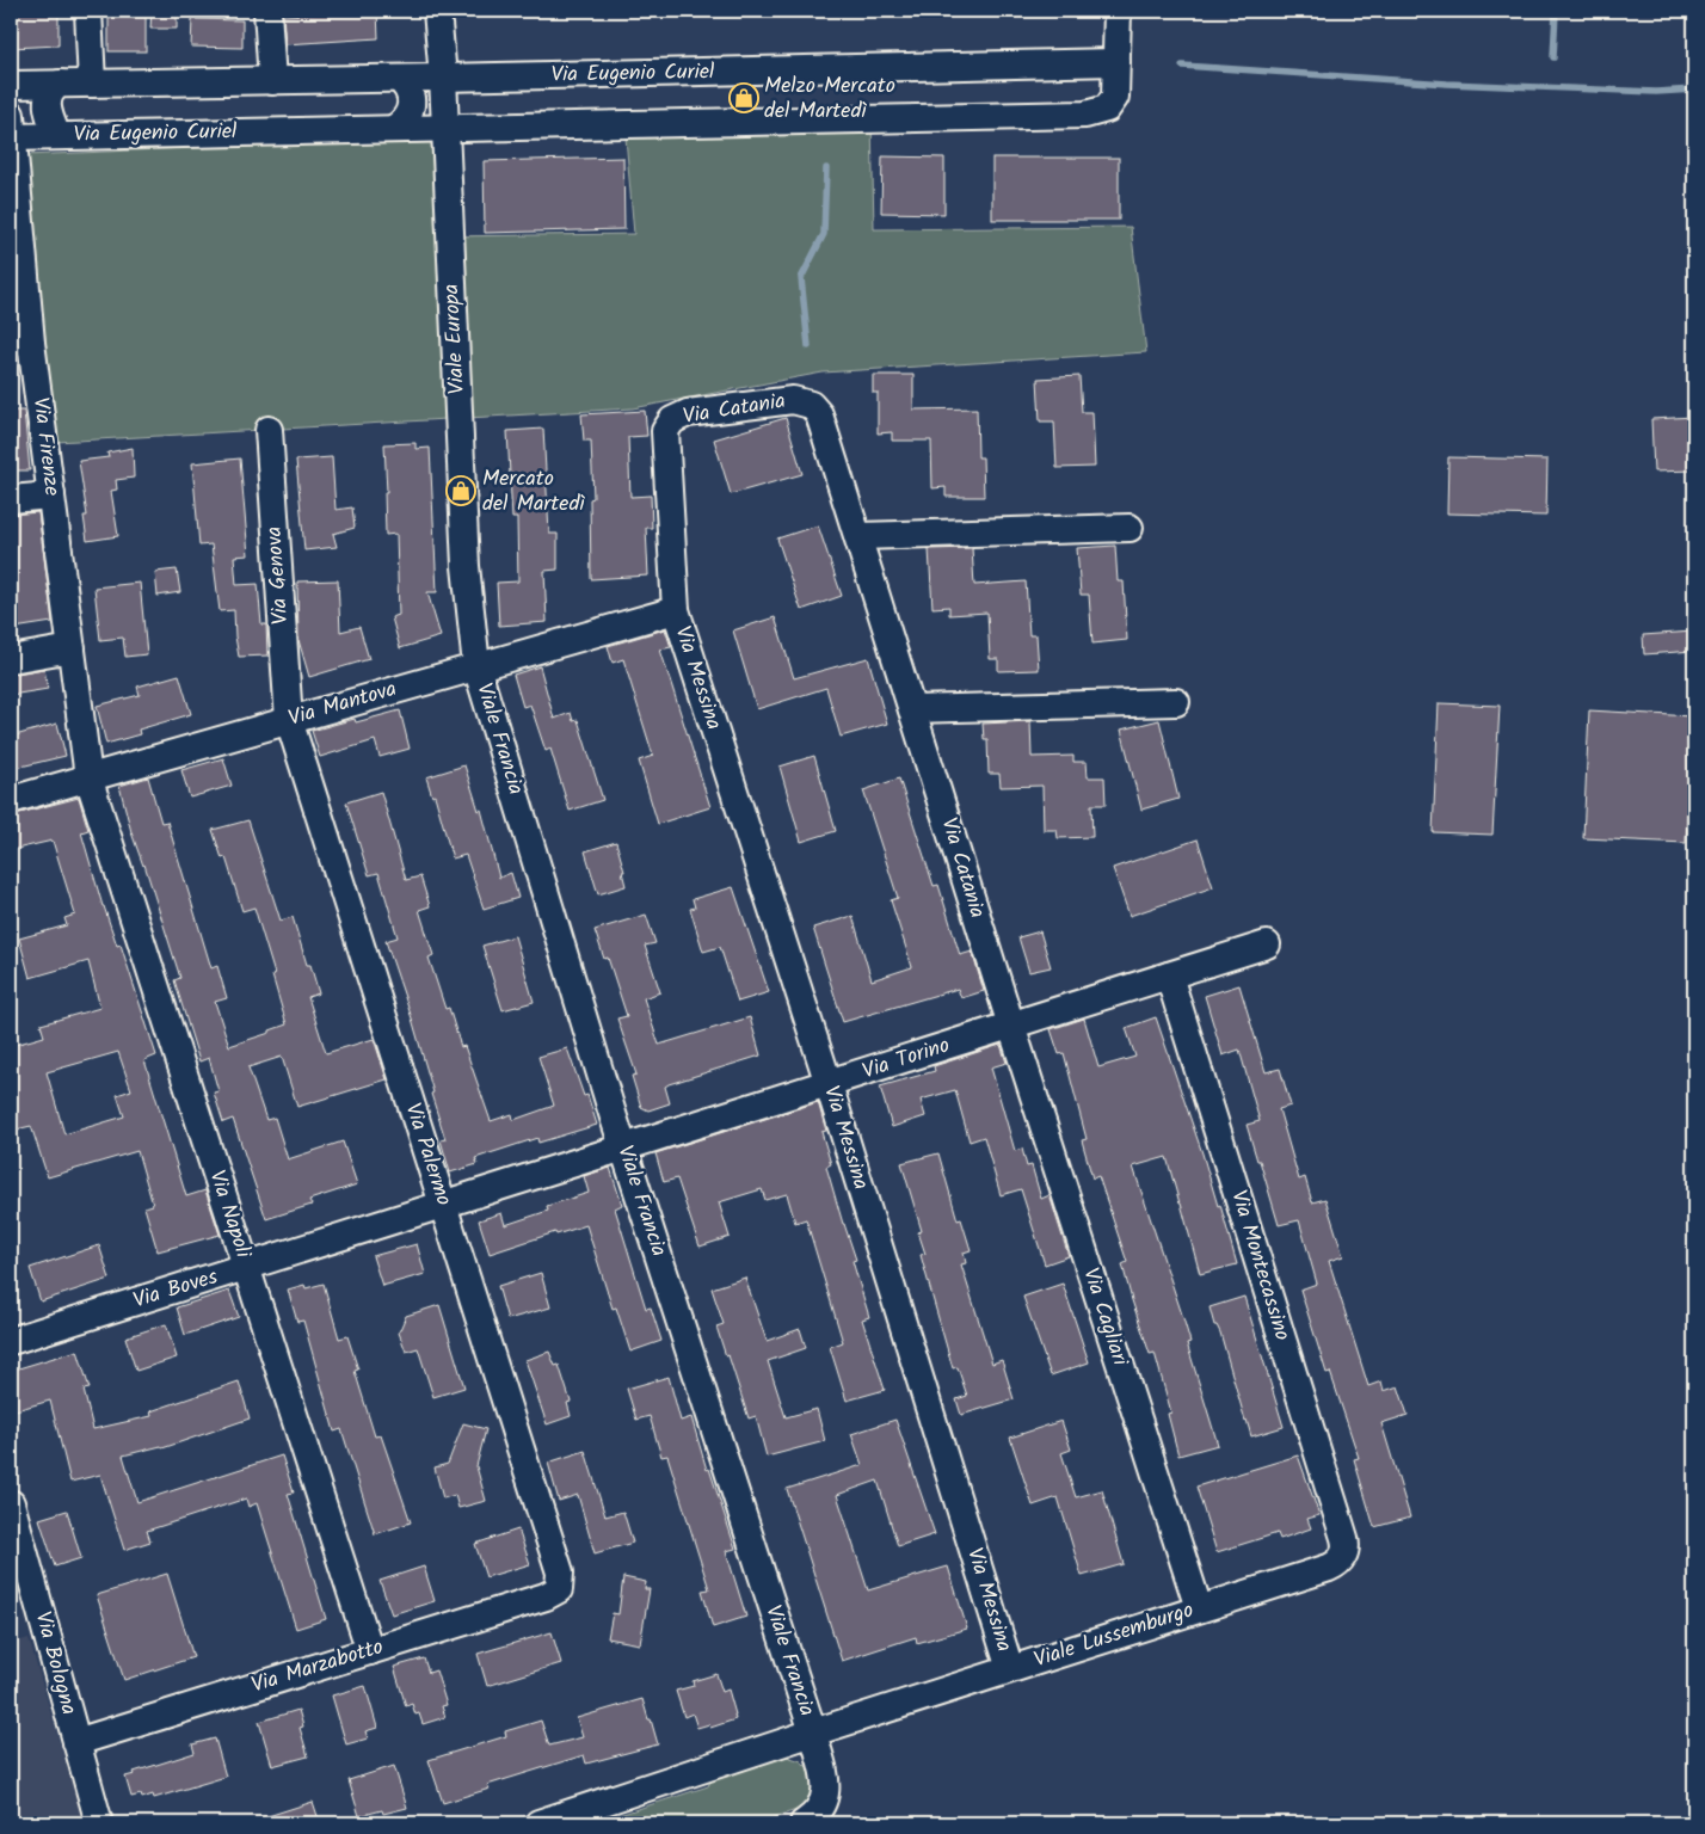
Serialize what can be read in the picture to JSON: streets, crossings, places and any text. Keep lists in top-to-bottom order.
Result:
{
  "streets": {
    "street": [
      "Via Eugenio Curiel",
      "Viale Europa",
      "Via Catania",
      "Via Firenze",
      "Via Genova",
      "Via Messina",
      "Via Mantova",
      "Viale Francia",
      "Via Torino",
      "Via Palermo",
      "Via Napoli",
      "Via Montecassino",
      "Via Boves",
      "Via Cagliari",
      "Viale Lussemburgo",
      "Via Bologna",
      "Via Marzabotto"
    ]
  },
  "crossings": [
    ["Via Eugenio Curiel", "Viale Europa"],
    ["Via Eugenio Curiel", "Via Firenze"],
    ["Viale Europa", "Via Mantova"],
    ["Viale Europa", "Viale Francia"],
    ["Via Catania", "Via Messina"],
    ["Via Catania", "Via Mantova"],
    ["Via Catania", "Via Torino"],
    ["Via Catania", "Via Cagliari"],
    ["Via Firenze", "Via Mantova"],
    ["Via Firenze", "Via Napoli"],
    ["Via Genova", "Via Mantova"],
    ["Via Genova", "Via Palermo"],
    ["Via Messina", "Via Mantova"],
    ["Via Messina", "Via Torino"],
    ["Via Messina", "Viale Lussemburgo"],
    ["Via Mantova", "Viale Francia"],
    ["Via Mantova", "Via Palermo"],
    ["Via Mantova", "Via Napoli"],
    ["Viale Francia", "Via Torino"],
    ["Viale Francia", "Viale Lussemburgo"],
    ["Via Torino", "Via Palermo"],
    ["Via Torino", "Via Montecassino"],
    ["Via Torino", "Via Boves"],
    ["Via Torino", "Via Cagliari"],
    ["Via Palermo", "Via Boves"],
    ["Via Palermo", "Via Marzabotto"],
    ["Via Napoli", "Via Boves"],
    ["Via Napoli", "Via Marzabotto"],
    ["Via Montecassino", "Viale Lussemburgo"],
    ["Via Cagliari", "Viale Lussemburgo"],
    ["Via Bologna", "Via Marzabotto"]
  ],
  "places": {
    "shop": ["Melzo Mercato del Martedì", "Mercato del Martedì"]
  }
}
